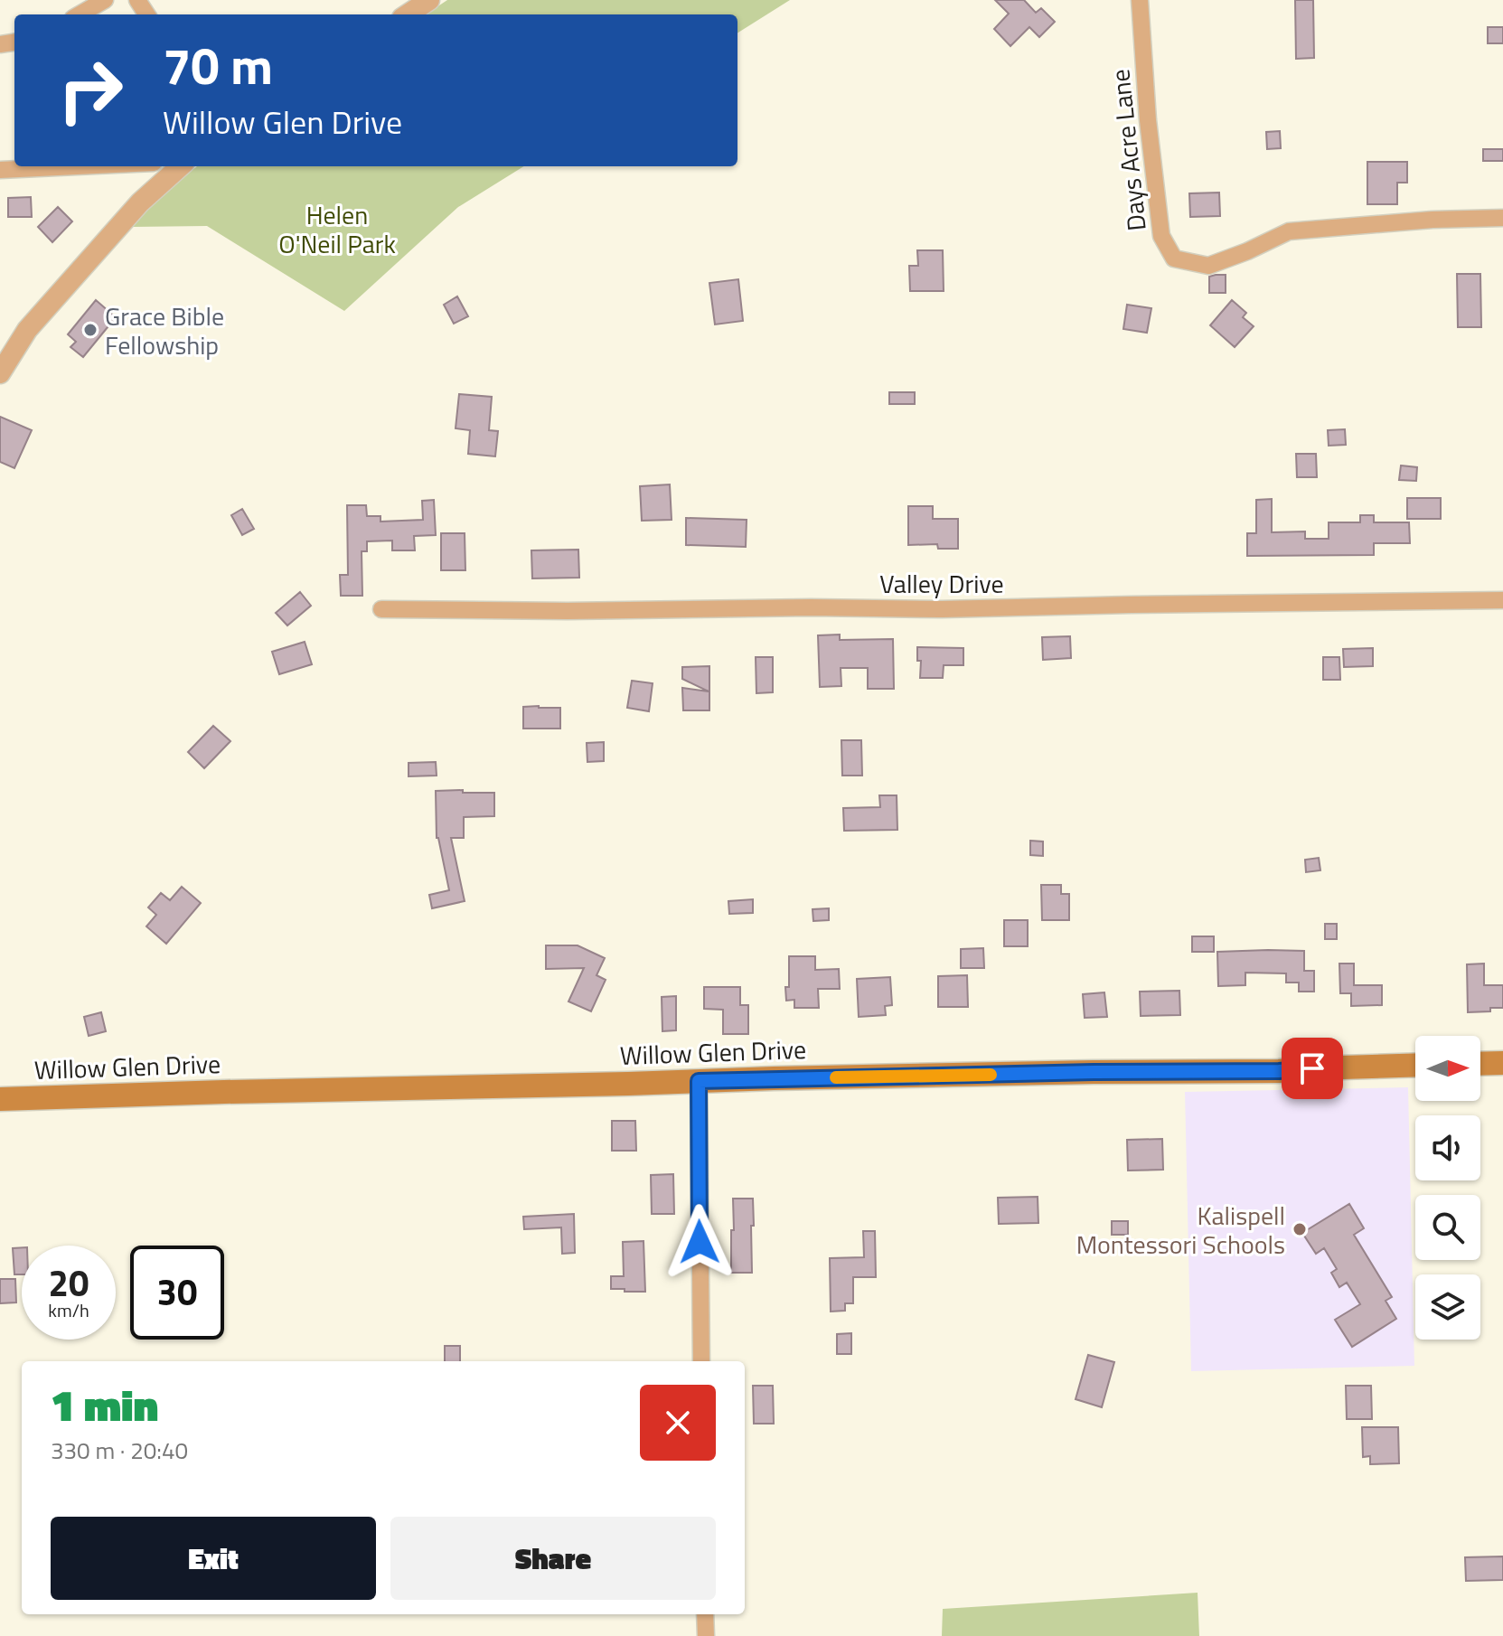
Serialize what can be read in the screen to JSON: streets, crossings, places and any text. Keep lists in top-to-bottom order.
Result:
{
  "streets": {
    "main road": ["Willow Glen Drive"],
    "street": ["Days Acre Lane", "Valley Drive"]
  },
  "parks": ["Helen O'Neil Park"],
  "places": ["Grace Bible Fellowship", "Kalispell Montessori Schools"],
  "north": "right",
  "page": {
    "turn": ["70 m", "Willow Glen Drive"],
    "speed": "20 km/h",
    "limit": "30",
    "heading": ["1 min", "330 m · 20:40"],
    "buttons": ["Exit", "Share"]
  }
}
